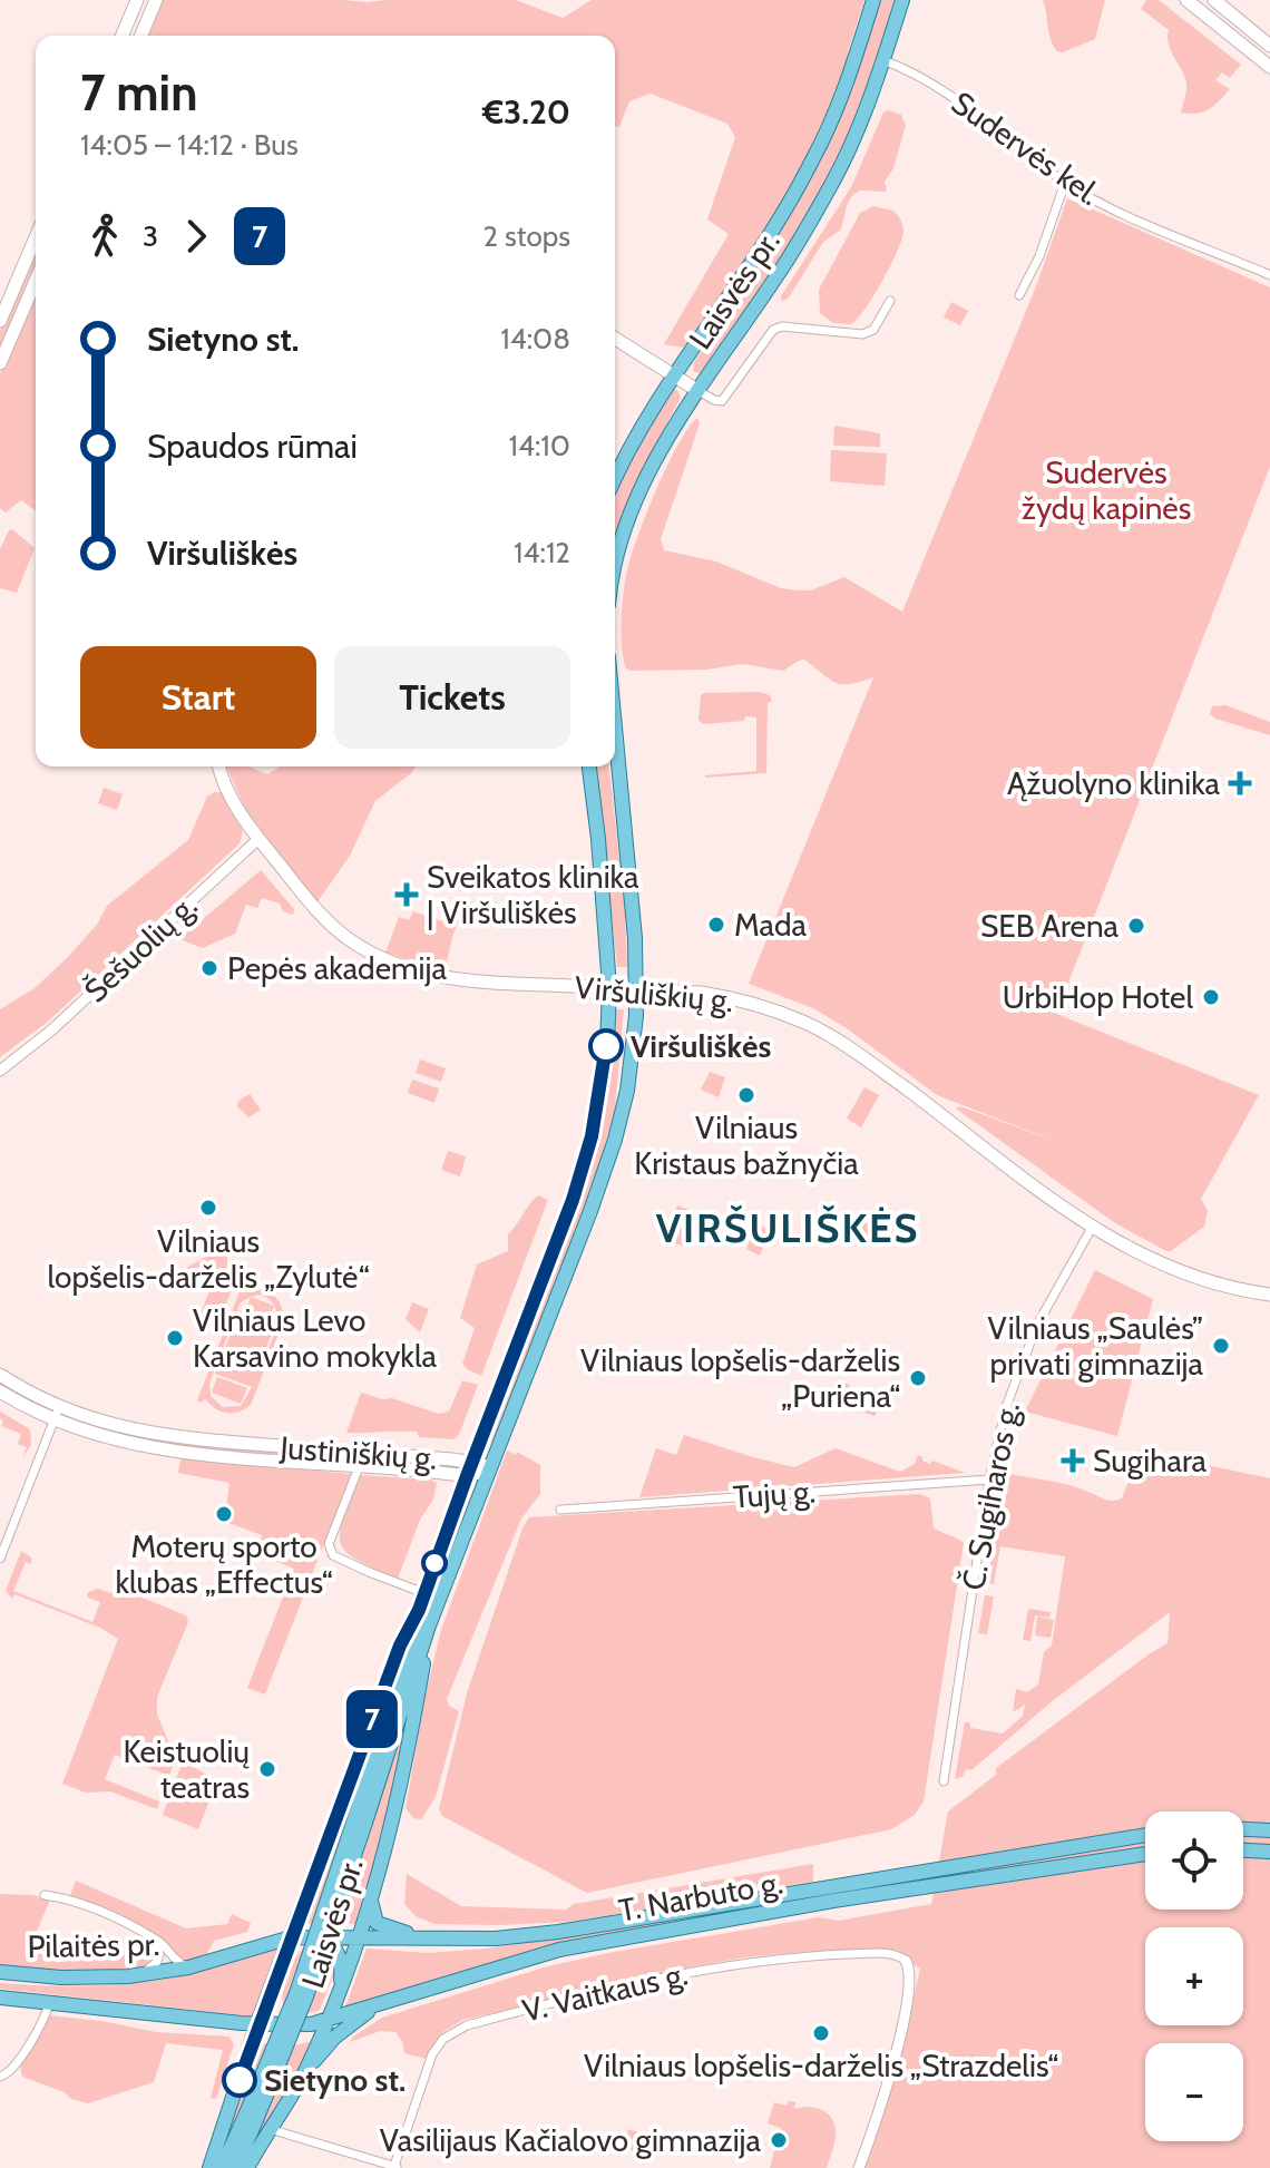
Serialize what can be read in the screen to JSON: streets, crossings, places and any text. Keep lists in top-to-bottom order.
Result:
{
  "streets": {
    "main road": [
      "Laisvės pr.",
      "Viršuliškių g.",
      "Justiniškių g.",
      "T. Narbuto g.",
      "Pilaitės pr."
    ],
    "street": [
      "Sudervės kel.",
      "Šešuolių g.",
      "Tujų g.",
      "Č. Sugiharos g.",
      "V. Vaitkaus g."
    ]
  },
  "crossings": [
    ["Sudervės kel.", "Laisvės pr."],
    ["Laisvės pr.", "Viršuliškių g."],
    ["Laisvės pr.", "Justiniškių g."],
    ["Laisvės pr.", "T. Narbuto g."],
    ["Laisvės pr.", "Pilaitės pr."],
    ["Šešuolių g.", "Viršuliškių g."],
    ["Viršuliškių g.", "Č. Sugiharos g."],
    ["Tujų g.", "Č. Sugiharos g."],
    ["T. Narbuto g.", "Pilaitės pr."]
  ],
  "districts": ["VIRŠULIŠKĖS"],
  "parks": ["Sudervės žydų kapinės"],
  "places": {
    "health": ["Ąžuolyno klinika", "Sveikatos klinika | Viršuliškės", "Sugihara"],
    "other": [
      "Mada",
      "SEB Arena",
      "Pepės akademija",
      "UrbiHop Hotel",
      "Viršuliškės",
      "Vilniaus Kristaus bažnyčia",
      "Vilniaus lopšelis-darželis „Zylutė“",
      "Vilniaus Levo Karsavino mokykla",
      "Vilniaus „Saulės” privati gimnazija",
      "Vilniaus lopšelis-darželis „Puriena“",
      "Moterų sporto klubas „Effectus“",
      "Keistuolių teatras",
      "Vilniaus lopšelis-darželis „Strazdelis“",
      "Sietyno st.",
      "Vasilijaus Kačialovo gimnazija"
    ]
  },
  "lines": ["bus line 7"],
  "page": {
    "on_map": "7",
    "heading": ["7 min", "14:05 – 14:12 · Bus", "€3.20"],
    "legs": ["3", "7", "2 stops"],
    "list": [
      {
        "name": "Sietyno st.",
        "value": "14:08"
      },
      {
        "name": "Spaudos rūmai",
        "value": "14:10"
      },
      {
        "name": "Viršuliškės",
        "value": "14:12"
      }
    ],
    "buttons": ["Start", "Tickets"],
    "map_buttons": ["+", "−"]
  }
}
